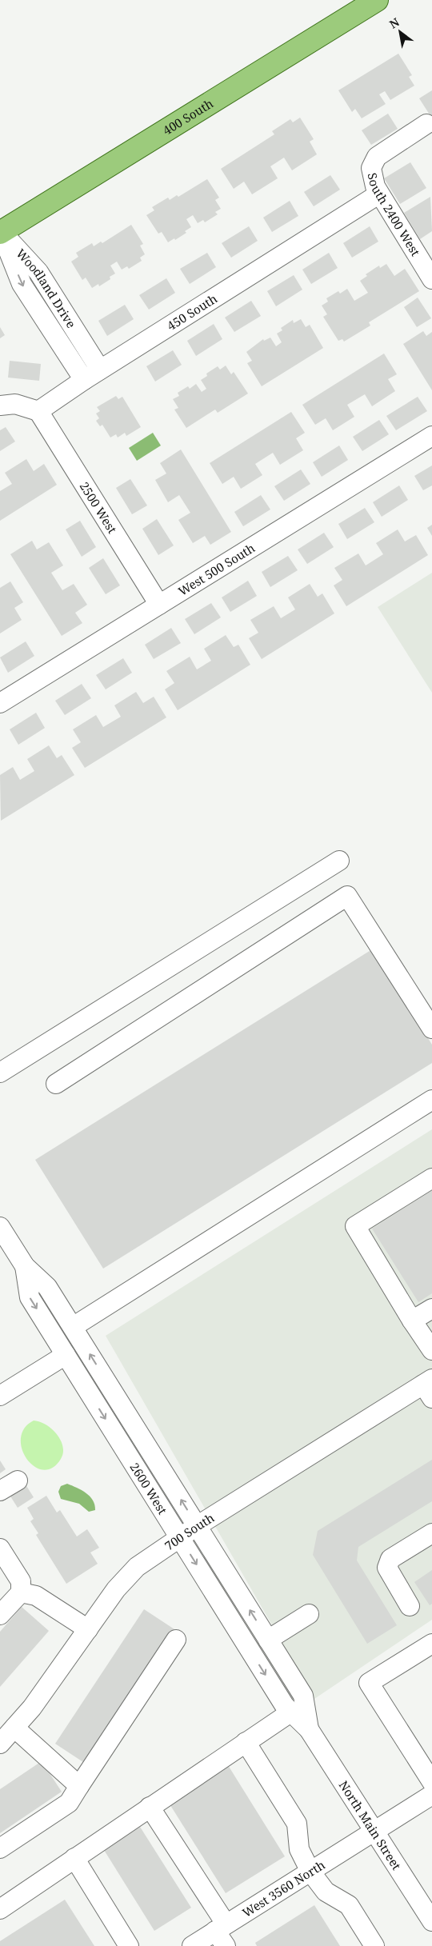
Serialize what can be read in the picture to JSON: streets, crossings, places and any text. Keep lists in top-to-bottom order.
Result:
{
  "streets": {
    "main road": ["400 South"],
    "street": [
      "South 2400 West",
      "Woodland Drive",
      "450 South",
      "2500 West",
      "West 500 South",
      "2600 West",
      "700 South",
      "North Main Street",
      "West 3560 North"
    ]
  },
  "crossings": [
    ["400 South", "Woodland Drive"],
    ["South 2400 West", "450 South"],
    ["Woodland Drive", "450 South"],
    ["450 South", "2500 West"],
    ["2500 West", "West 500 South"],
    ["2600 West", "700 South"],
    ["2600 West", "North Main Street"],
    ["North Main Street", "West 3560 North"]
  ],
  "north": "top left"
}
